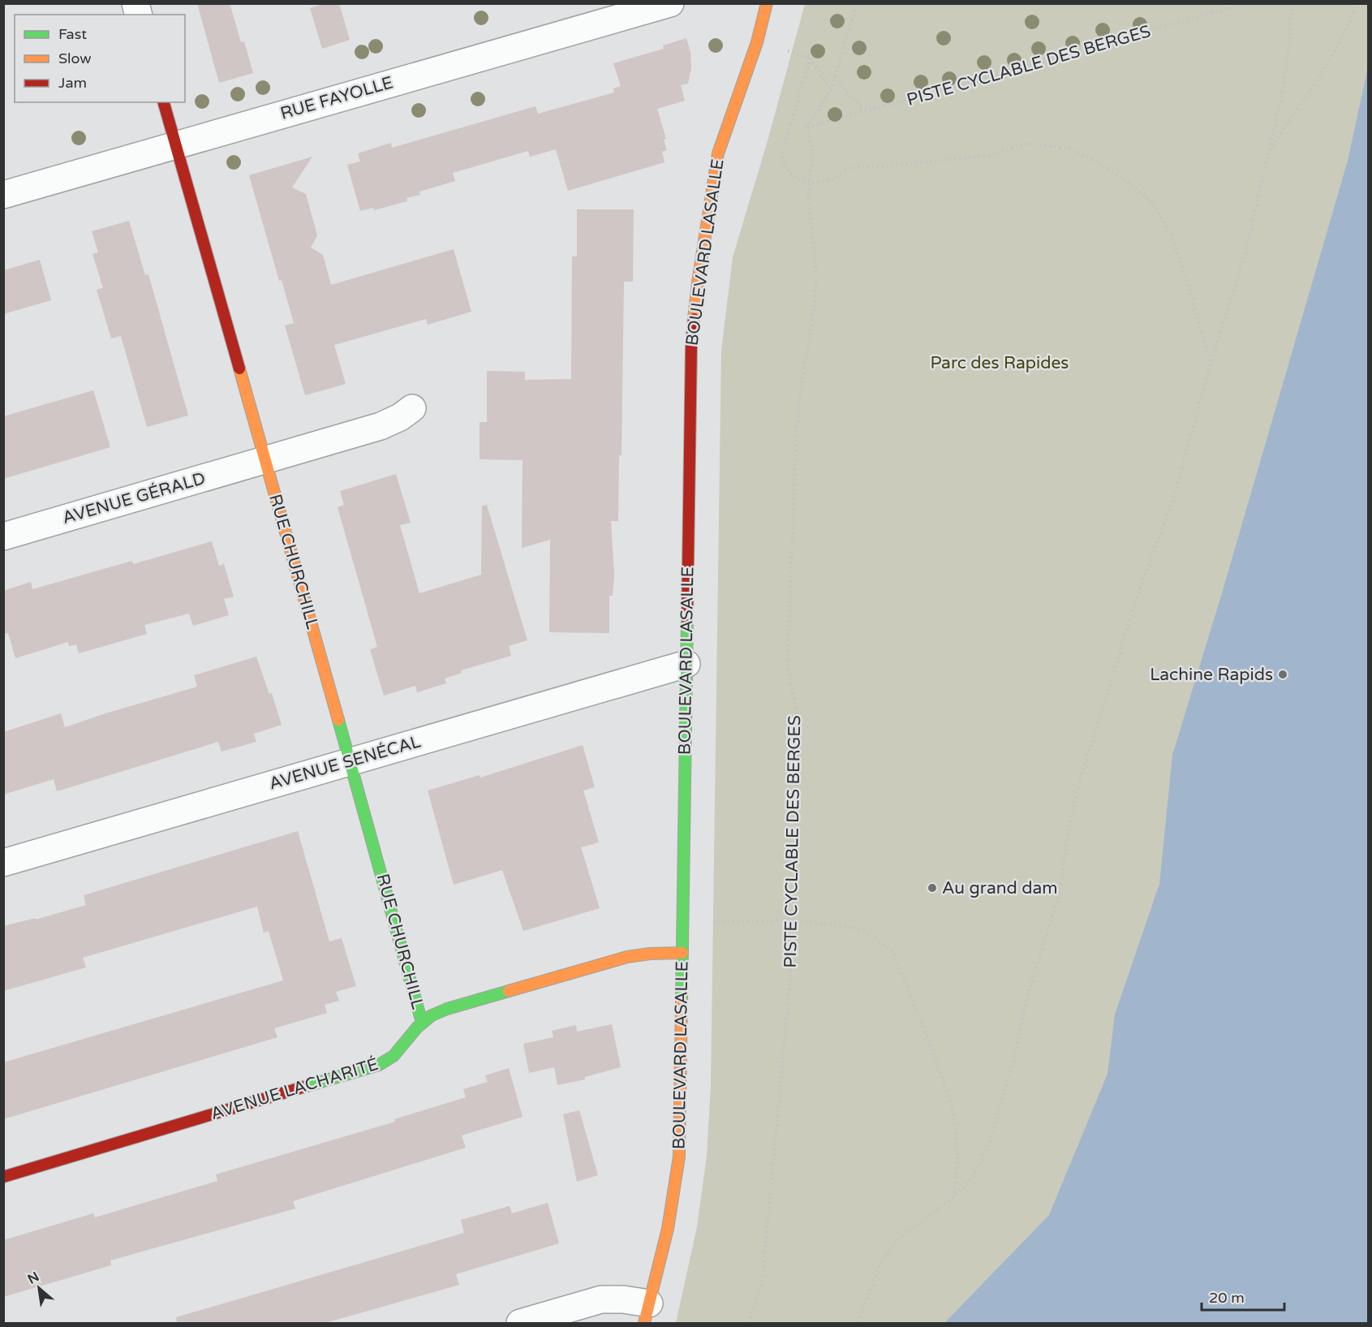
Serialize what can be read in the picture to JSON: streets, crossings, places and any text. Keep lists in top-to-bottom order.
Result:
{
  "streets": {
    "street": [
      "RUE FAYOLLE",
      "BOULEVARD LASALLE",
      "AVENUE GÉRALD",
      "RUE CHURCHILL",
      "AVENUE SENÉCAL",
      "AVENUE LACHARITÉ"
    ],
    "path": ["PISTE CYCLABLE DES BERGES"]
  },
  "crossings": [
    ["RUE FAYOLLE", "RUE CHURCHILL"],
    ["BOULEVARD LASALLE", "AVENUE SENÉCAL"],
    ["BOULEVARD LASALLE", "AVENUE LACHARITÉ"],
    ["AVENUE GÉRALD", "RUE CHURCHILL"],
    ["RUE CHURCHILL", "AVENUE SENÉCAL"],
    ["RUE CHURCHILL", "AVENUE LACHARITÉ"]
  ],
  "parks": ["Parc des Rapides"],
  "places": ["Lachine Rapids", "Au grand dam"],
  "legend": ["Fast", "Slow", "Jam"],
  "scale_bar": "20 m",
  "north": "top left"
}
